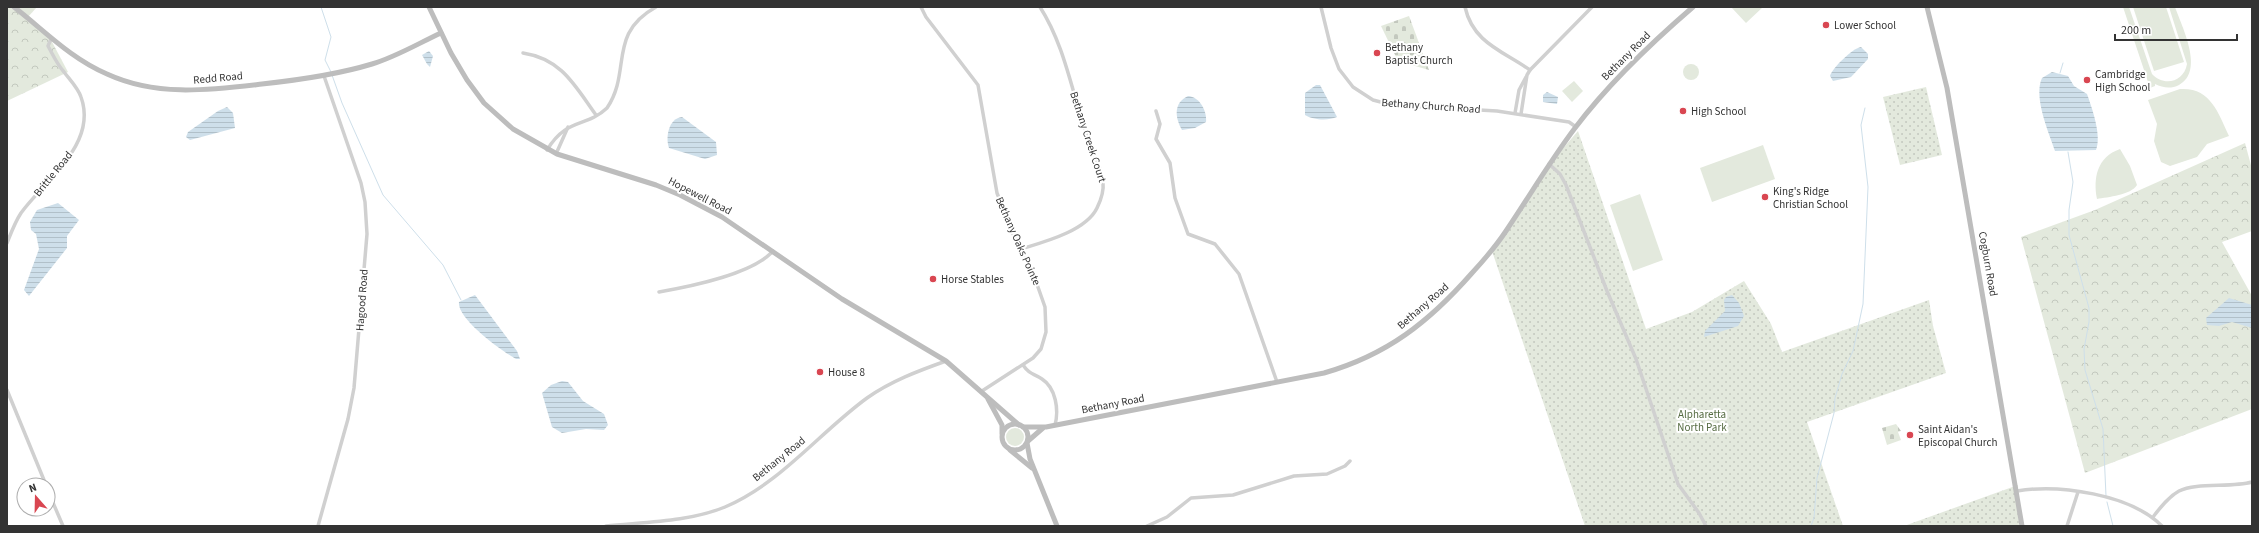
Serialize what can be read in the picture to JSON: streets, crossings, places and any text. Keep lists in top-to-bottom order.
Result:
{
  "streets": {
    "street": [
      "Bethany Road",
      "Redd Road",
      "Bethany Church Road",
      "Bethany Creek Court",
      "Brittle Road",
      "Hopewell Road",
      "Bethany Oaks Pointe",
      "Cogburn Road",
      "Hagood Road"
    ]
  },
  "crossings": [
    ["Bethany Road", "Bethany Church Road"],
    ["Bethany Road", "Hopewell Road"],
    ["Redd Road", "Brittle Road"],
    ["Redd Road", "Hopewell Road"],
    ["Redd Road", "Hagood Road"],
    ["Bethany Creek Court", "Bethany Oaks Pointe"],
    ["Hopewell Road", "Bethany Oaks Pointe"]
  ],
  "parks": ["Alpharetta North Park"],
  "places": [
    "Lower School",
    "Bethany Baptist Church",
    "Cambridge High School",
    "High School",
    "King's Ridge Christian School",
    "Horse Stables",
    "House 8",
    "Saint Aidan's Episcopal Church"
  ],
  "scale_bar": "200 m",
  "north": "top"
}
